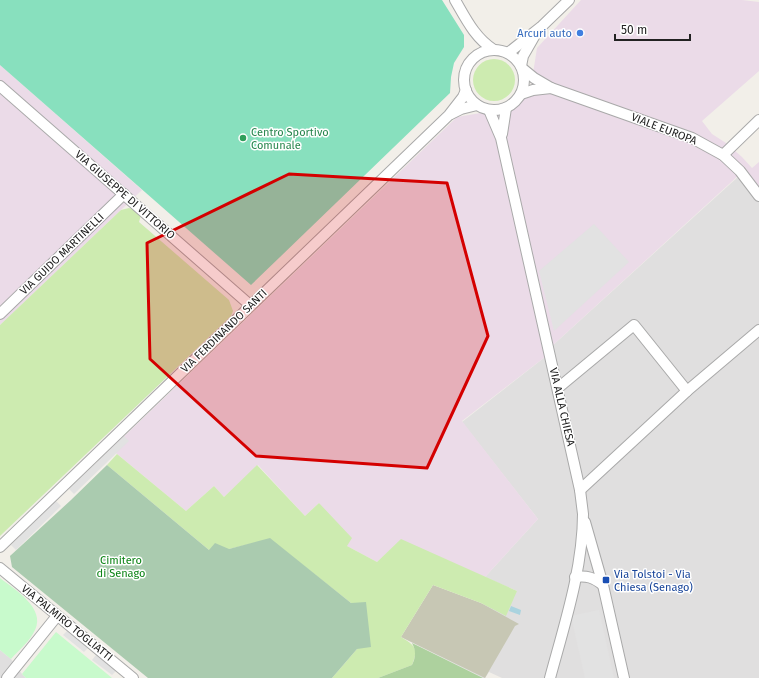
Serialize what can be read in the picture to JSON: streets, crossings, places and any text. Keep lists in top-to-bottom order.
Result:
{
  "streets": {
    "street": [
      "VIALE EUROPA",
      "VIA GIUSEPPE DI VITTORIO",
      "VIA GUIDO MARTINELLI",
      "VIA FERDINANDO SANTI",
      "VIA ALLA CHIESA",
      "VIA PALMIRO TOGLIATTI"
    ]
  },
  "crossings": [
    ["VIALE EUROPA", "VIA FERDINANDO SANTI"],
    ["VIALE EUROPA", "VIA ALLA CHIESA"],
    ["VIA GIUSEPPE DI VITTORIO", "VIA GUIDO MARTINELLI"],
    ["VIA GIUSEPPE DI VITTORIO", "VIA FERDINANDO SANTI"],
    ["VIA FERDINANDO SANTI", "VIA ALLA CHIESA"]
  ],
  "parks": ["Cimitero di Senago"],
  "places": {
    "other": ["Arcuri auto", "Centro Sportivo Comunale"],
    "transit": ["Via Tolstoi - Via Chiesa (Senago)"]
  },
  "scale_bar": "50 m"
}
